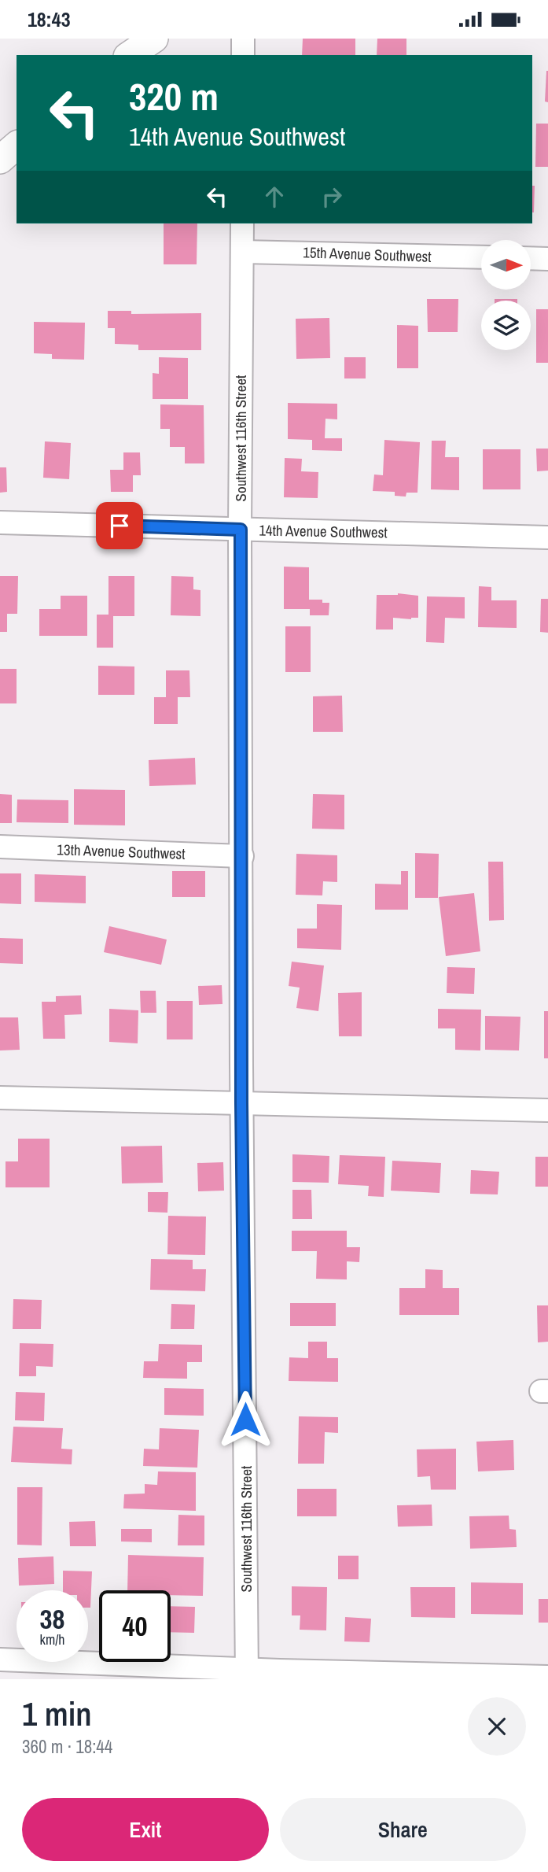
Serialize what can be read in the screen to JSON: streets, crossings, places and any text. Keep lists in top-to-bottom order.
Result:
{
  "streets": {
    "street": [
      "15th Avenue Southwest",
      "Southwest 116th Street",
      "14th Avenue Southwest",
      "13th Avenue Southwest"
    ]
  },
  "crossings": [
    ["15th Avenue Southwest", "Southwest 116th Street"],
    ["Southwest 116th Street", "14th Avenue Southwest"],
    ["Southwest 116th Street", "13th Avenue Southwest"]
  ],
  "north": "right",
  "page": {
    "status": "18:43",
    "turn": ["320 m", "14th Avenue Southwest"],
    "speed": "38 km/h",
    "limit": "40",
    "heading": ["1 min", "360 m · 18:44"],
    "buttons": ["Exit", "Share"]
  }
}
